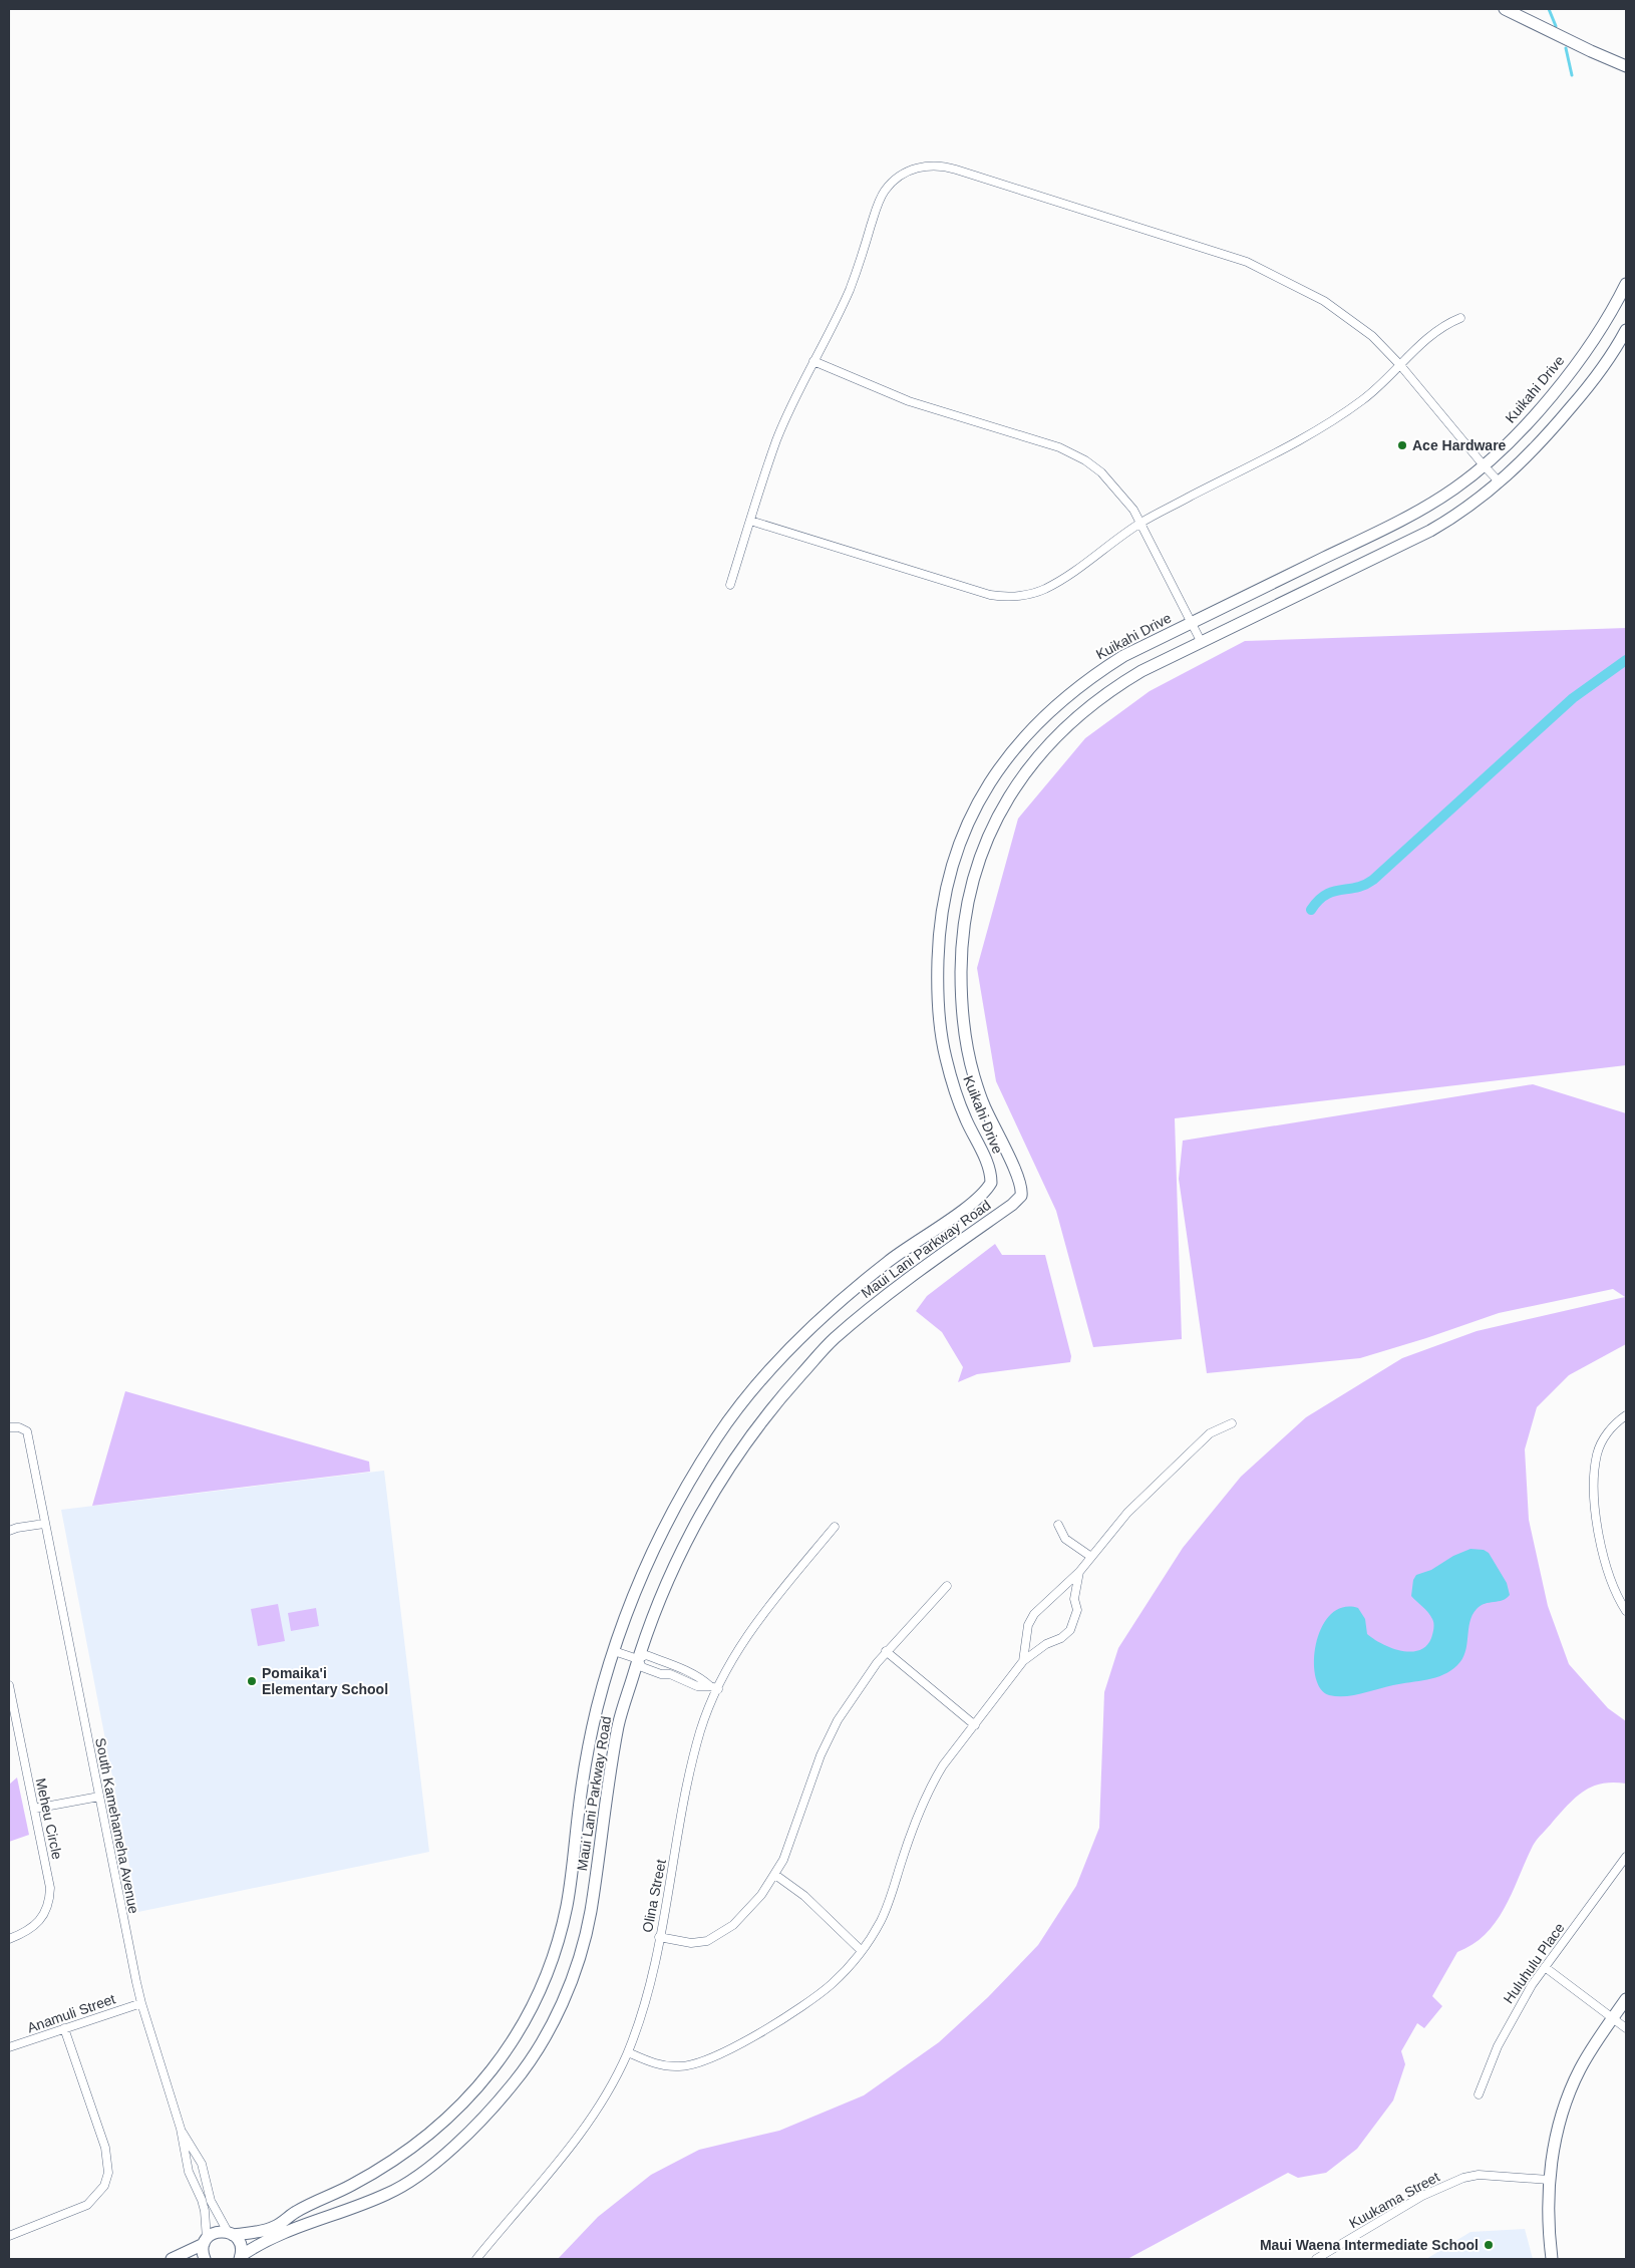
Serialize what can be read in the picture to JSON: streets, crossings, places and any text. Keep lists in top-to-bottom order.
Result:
{
  "streets": {
    "main road": ["Kuikahi Drive", "Maui Lani Parkway Road"],
    "street": [
      "Meheu Circle",
      "South Kamehameha Avenue",
      "Olina Street",
      "Huluhulu Place",
      "Anamuli Street",
      "Kuukama Street"
    ]
  },
  "crossings": [
    ["Kuikahi Drive", "Maui Lani Parkway Road"],
    ["Maui Lani Parkway Road", "South Kamehameha Avenue"],
    ["South Kamehameha Avenue", "Anamuli Street"]
  ],
  "places": ["Ace Hardware", "Pomaika'i Elementary School", "Maui Waena Intermediate School"]
}
